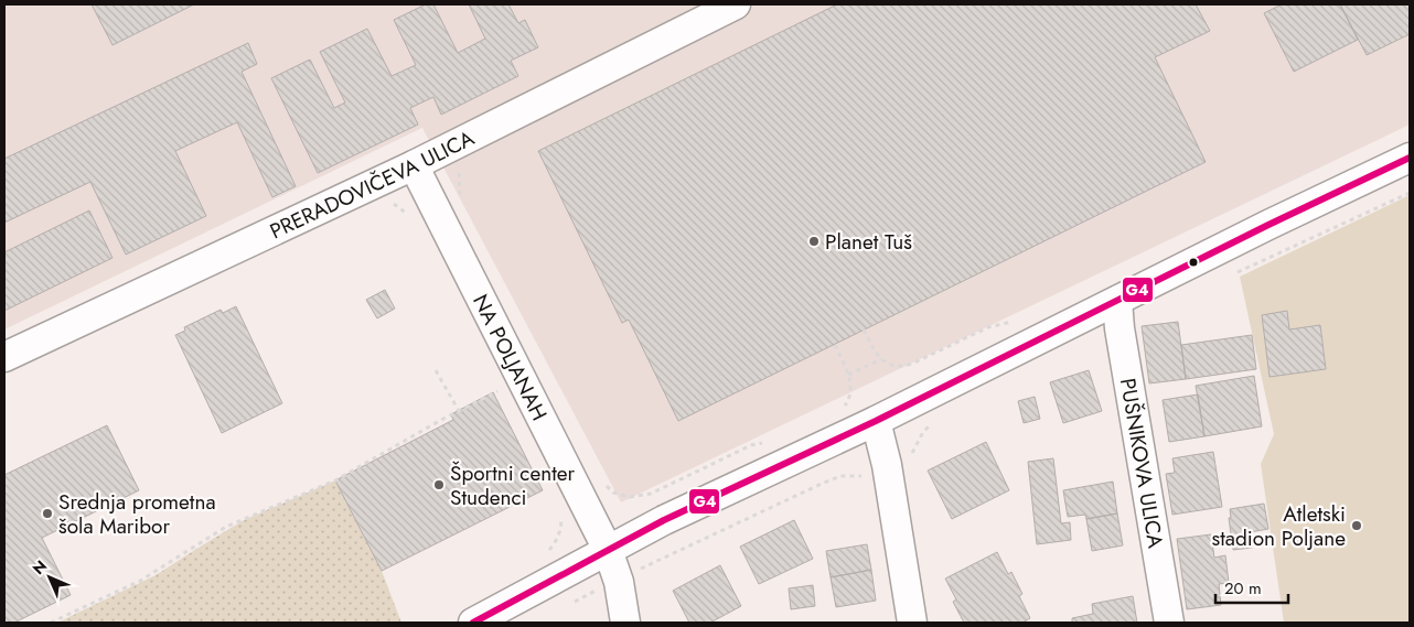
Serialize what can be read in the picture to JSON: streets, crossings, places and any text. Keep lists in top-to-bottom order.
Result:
{
  "streets": {
    "street": ["PRERADOVIČEVA ULICA", "NA POLJANAH", "PUŠNIKOVA ULICA"]
  },
  "crossings": [
    ["PRERADOVIČEVA ULICA", "NA POLJANAH"]
  ],
  "places": [
    "Planet Tuš",
    "Športni center Studenci",
    "Srednja prometna šola Maribor",
    "Atletski stadion Poljane"
  ],
  "lines": ["transit line G4"],
  "scale_bar": "20 m",
  "north": "top left"
}
